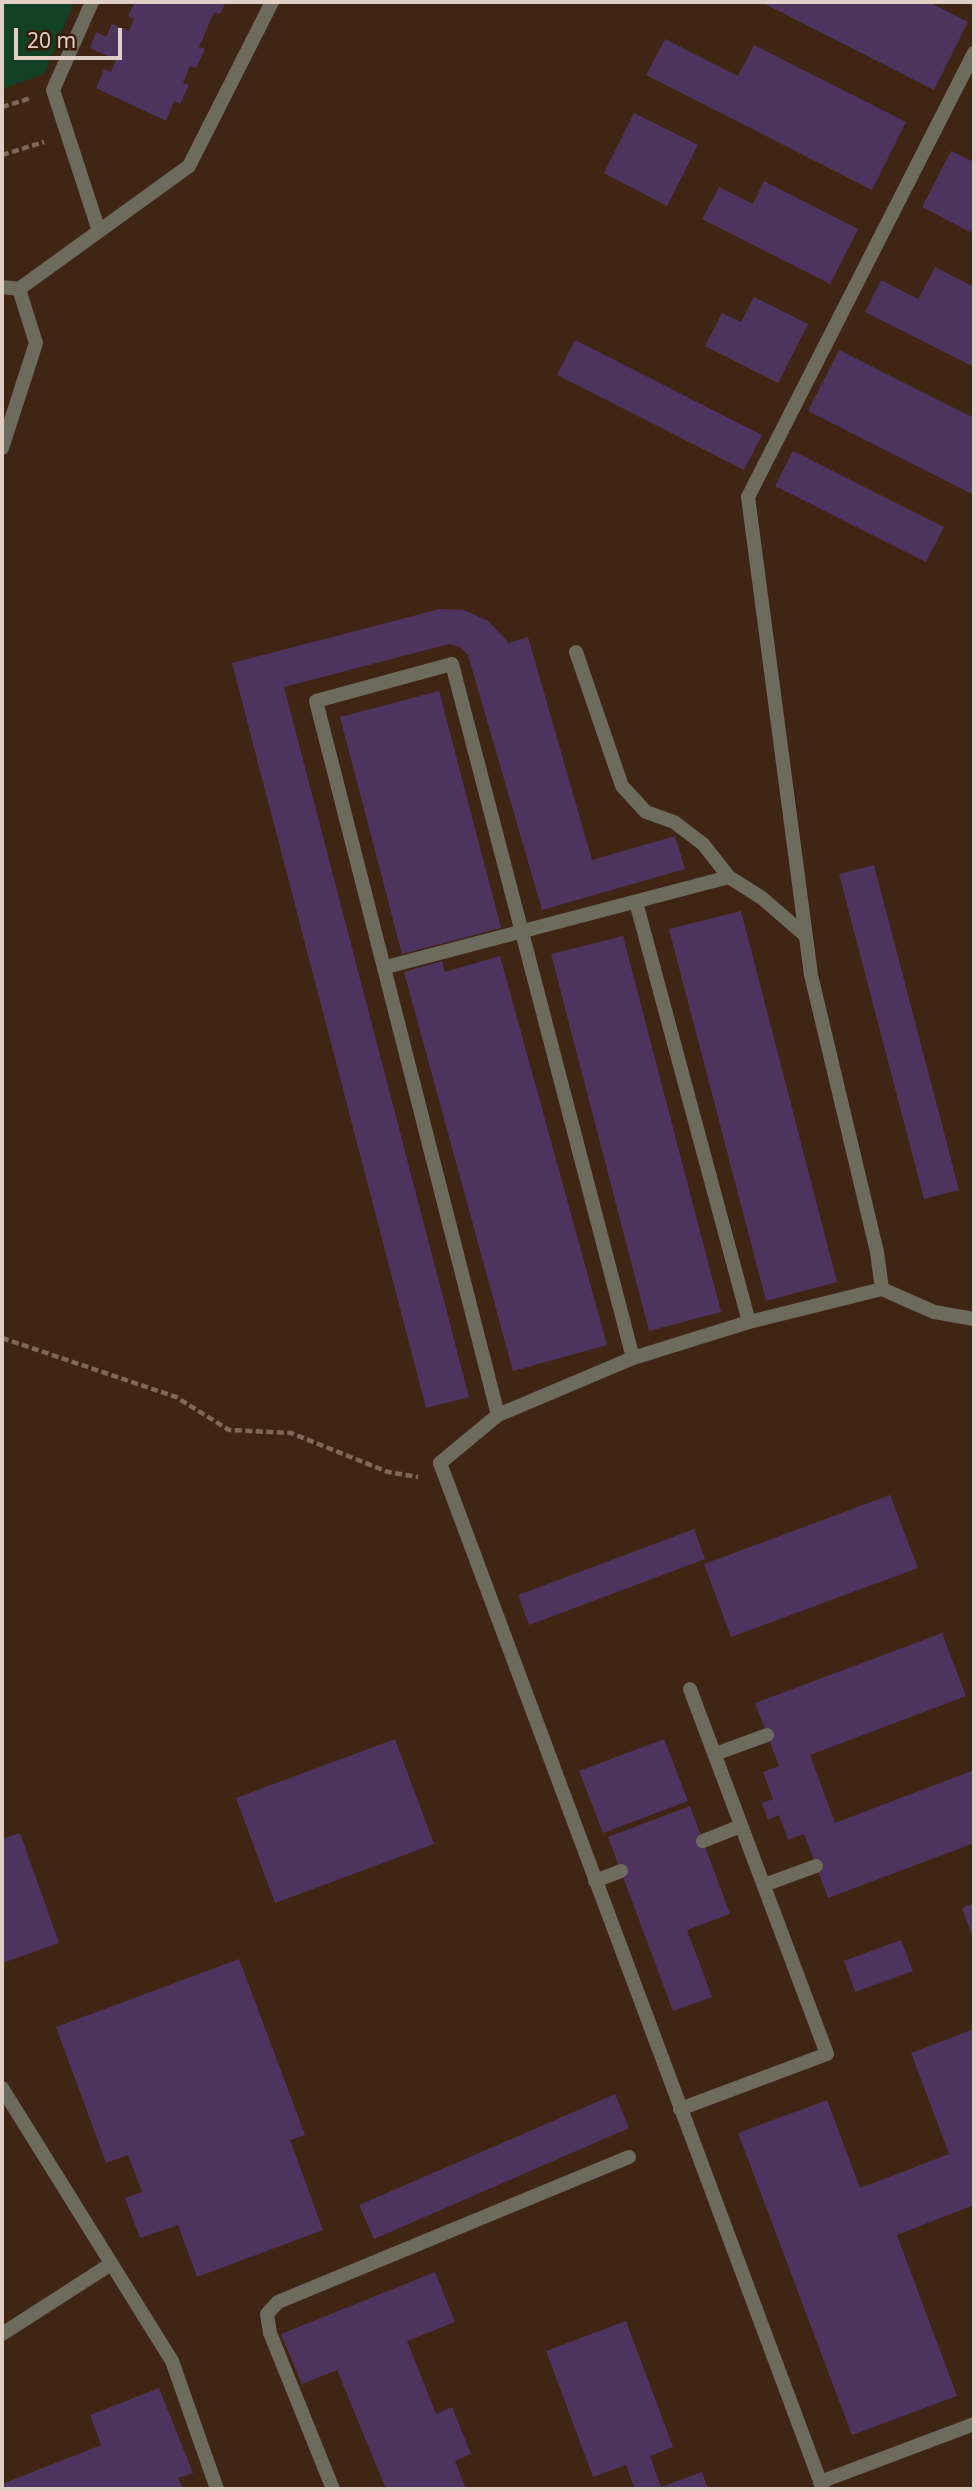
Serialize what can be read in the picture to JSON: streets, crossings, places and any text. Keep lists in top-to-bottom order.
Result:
{
  "scale_bar": "20 m"
}
